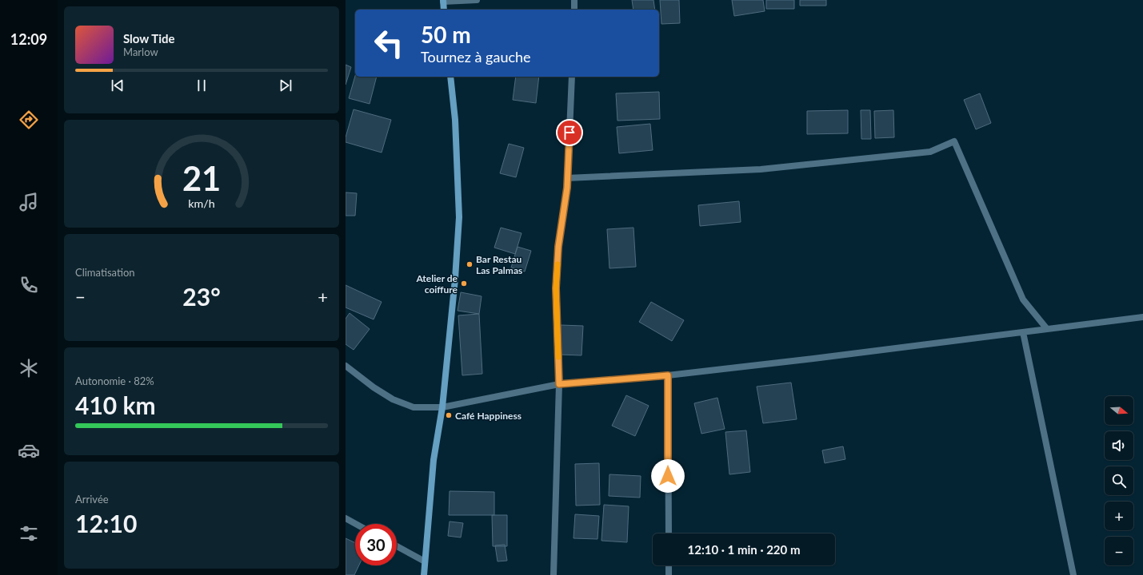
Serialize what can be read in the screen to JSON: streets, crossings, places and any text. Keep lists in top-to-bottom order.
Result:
{
  "places": ["Bar Restau Las Palmas", "Atelier de coiffure", "Café Happiness"],
  "north": "right",
  "page": {
    "tabs": "12:09",
    "turn": ["50 m", "Tournez à gauche"],
    "song": ["Slow Tide", "Marlow"],
    "tile": [
      "Climatisation",
      ["Autonomie · 82%", "410 km"],
      ["Arrivée", "12:10"]
    ],
    "heat": ["−", "23°", "+"],
    "map_buttons": ["+", "−"],
    "limit": "30",
    "trip": "12:10 · 1 min · 220 m",
    "gauge": ["21", "km/h"]
  }
}
